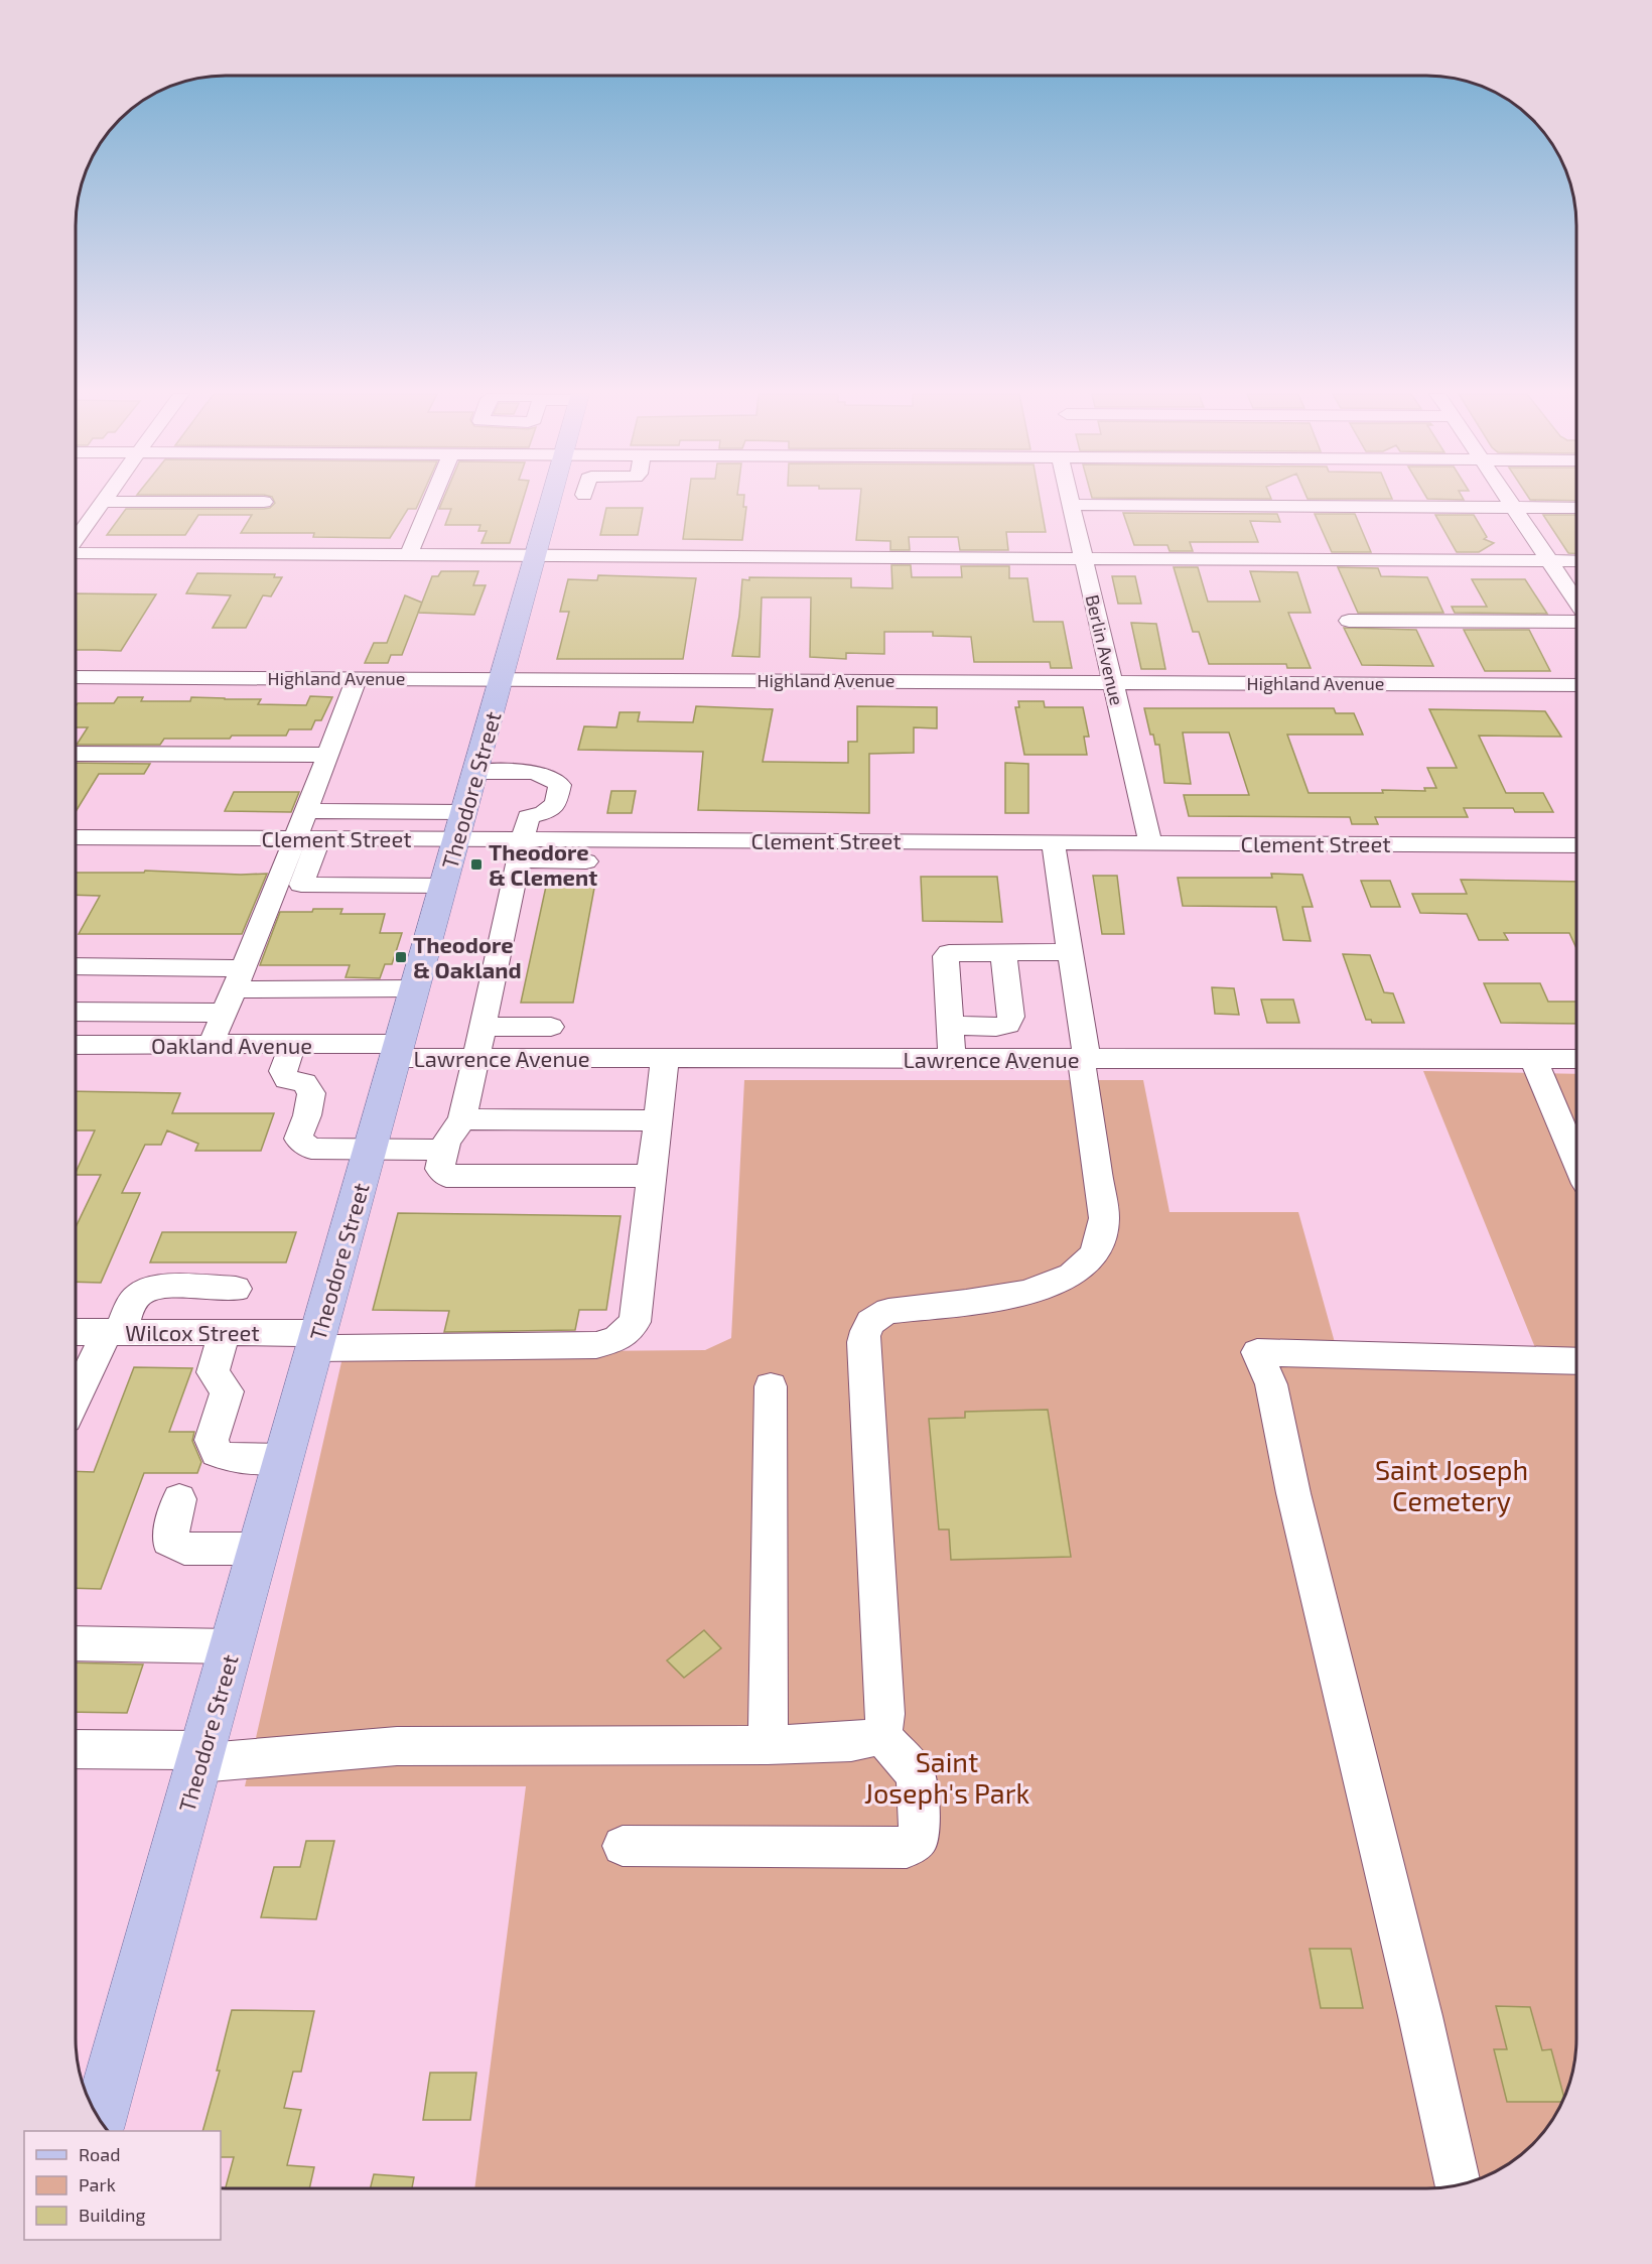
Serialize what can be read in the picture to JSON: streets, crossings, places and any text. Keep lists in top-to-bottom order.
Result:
{
  "streets": {
    "main road": ["Theodore Street"],
    "street": [
      "Berlin Avenue",
      "Highland Avenue",
      "Clement Street",
      "Oakland Avenue",
      "Lawrence Avenue",
      "Wilcox Street"
    ]
  },
  "crossings": [
    ["Berlin Avenue", "Highland Avenue"],
    ["Berlin Avenue", "Clement Street"],
    ["Highland Avenue", "Theodore Street"],
    ["Theodore Street", "Clement Street"],
    ["Theodore Street", "Oakland Avenue"],
    ["Theodore Street", "Lawrence Avenue"],
    ["Theodore Street", "Wilcox Street"],
    ["Oakland Avenue", "Lawrence Avenue"],
    ["Lawrence Avenue", "Wilcox Street"]
  ],
  "parks": ["Saint Joseph Cemetery", "Saint Joseph's Park"],
  "places": {
    "transit": ["Theodore & Clement", "Theodore & Oakland"]
  },
  "legend": ["Road", "Park", "Building"]
}
